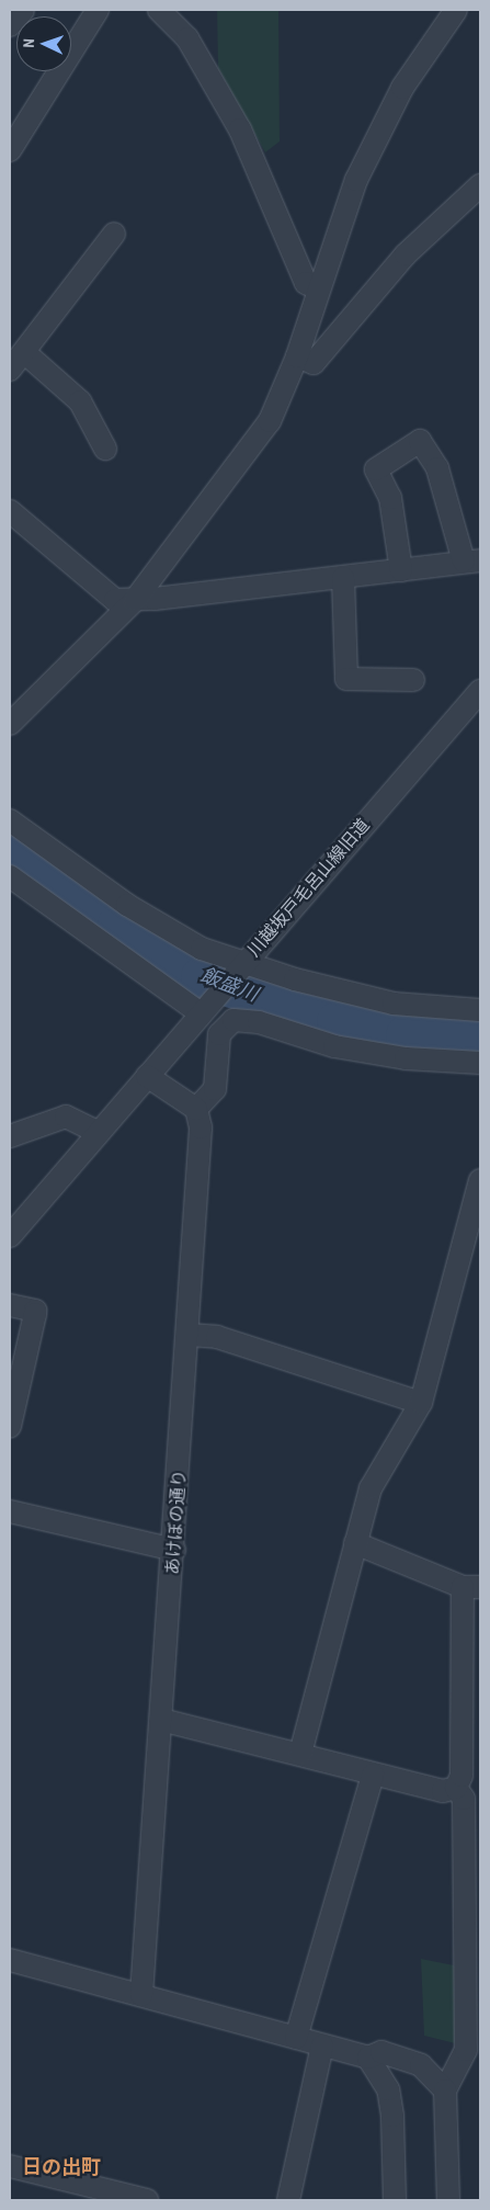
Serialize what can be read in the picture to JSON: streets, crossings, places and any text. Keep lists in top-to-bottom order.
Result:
{
  "streets": {
    "street": ["川越坂戸毛呂山線旧道", "あけぼの通り"]
  },
  "districts": ["日の出町"],
  "water": ["飯盛川"],
  "north": "left"
}
